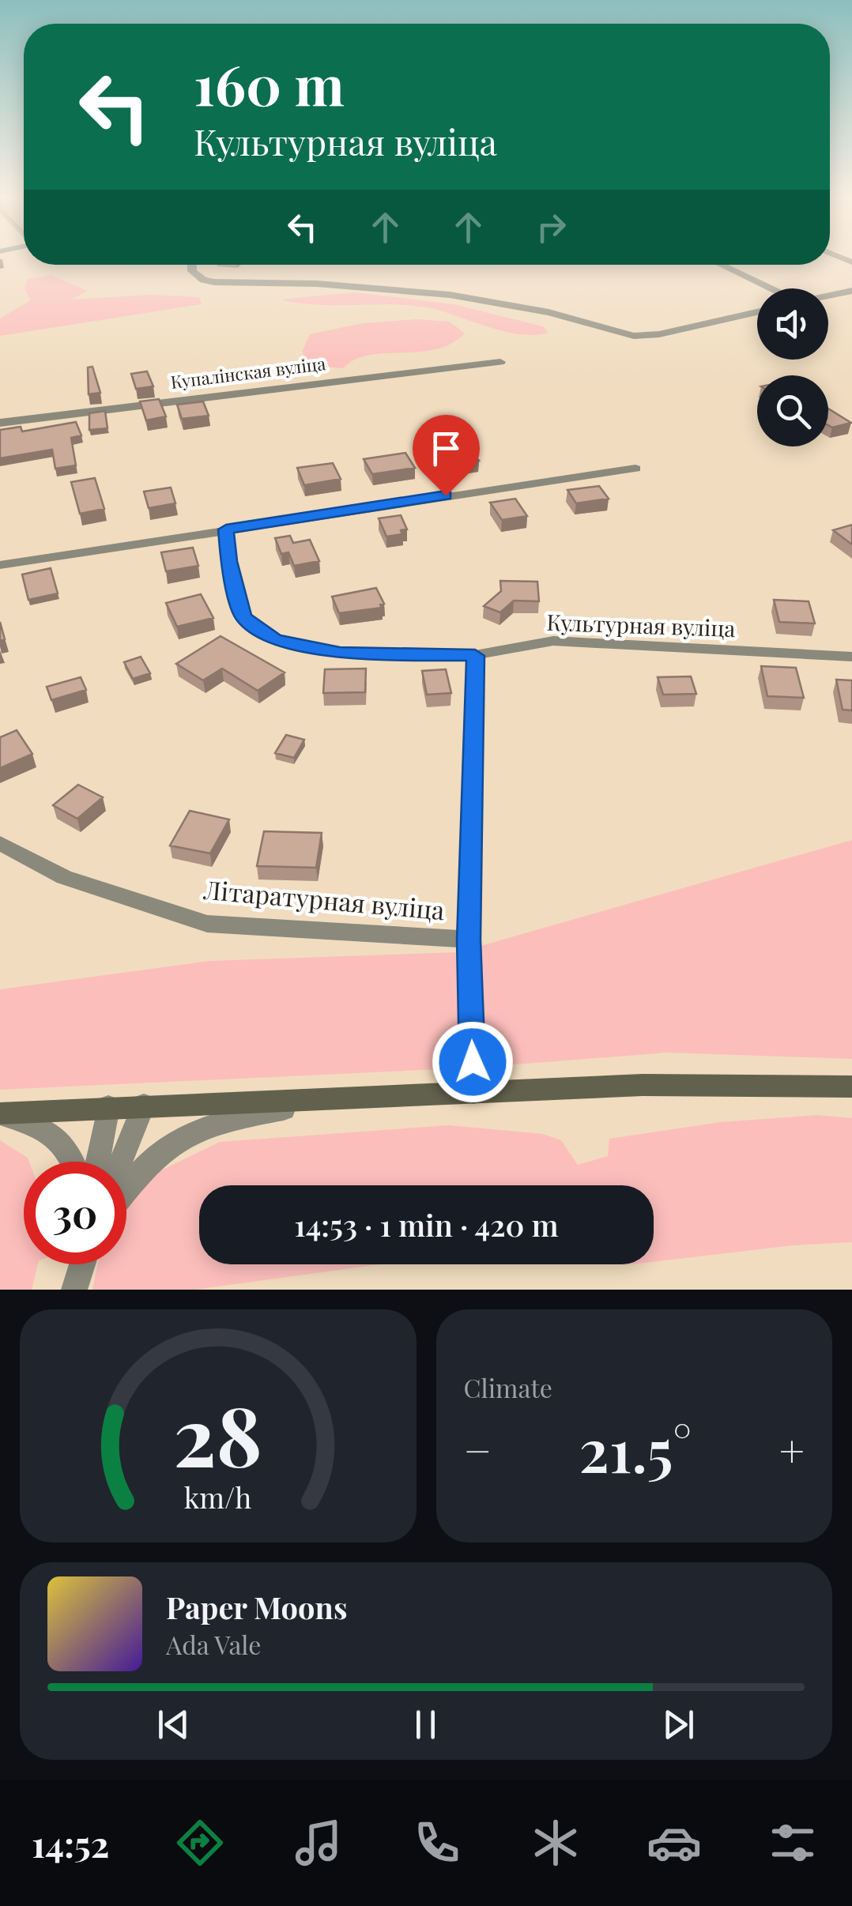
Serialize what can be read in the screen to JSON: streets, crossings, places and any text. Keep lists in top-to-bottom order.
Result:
{
  "streets": {
    "street": ["Купалінская вуліца", "Культурная вуліца", "Літаратурная вуліца"]
  },
  "page": {
    "turn": ["160 m", "Культурная вуліца"],
    "limit": "30",
    "trip": "14:53 · 1 min · 420 m",
    "tile": "Climate",
    "heat": ["−", "21.5°", "+"],
    "song": ["Paper Moons", "Ada Vale"],
    "tabs": "14:52",
    "gauge": ["28", "km/h"]
  }
}
